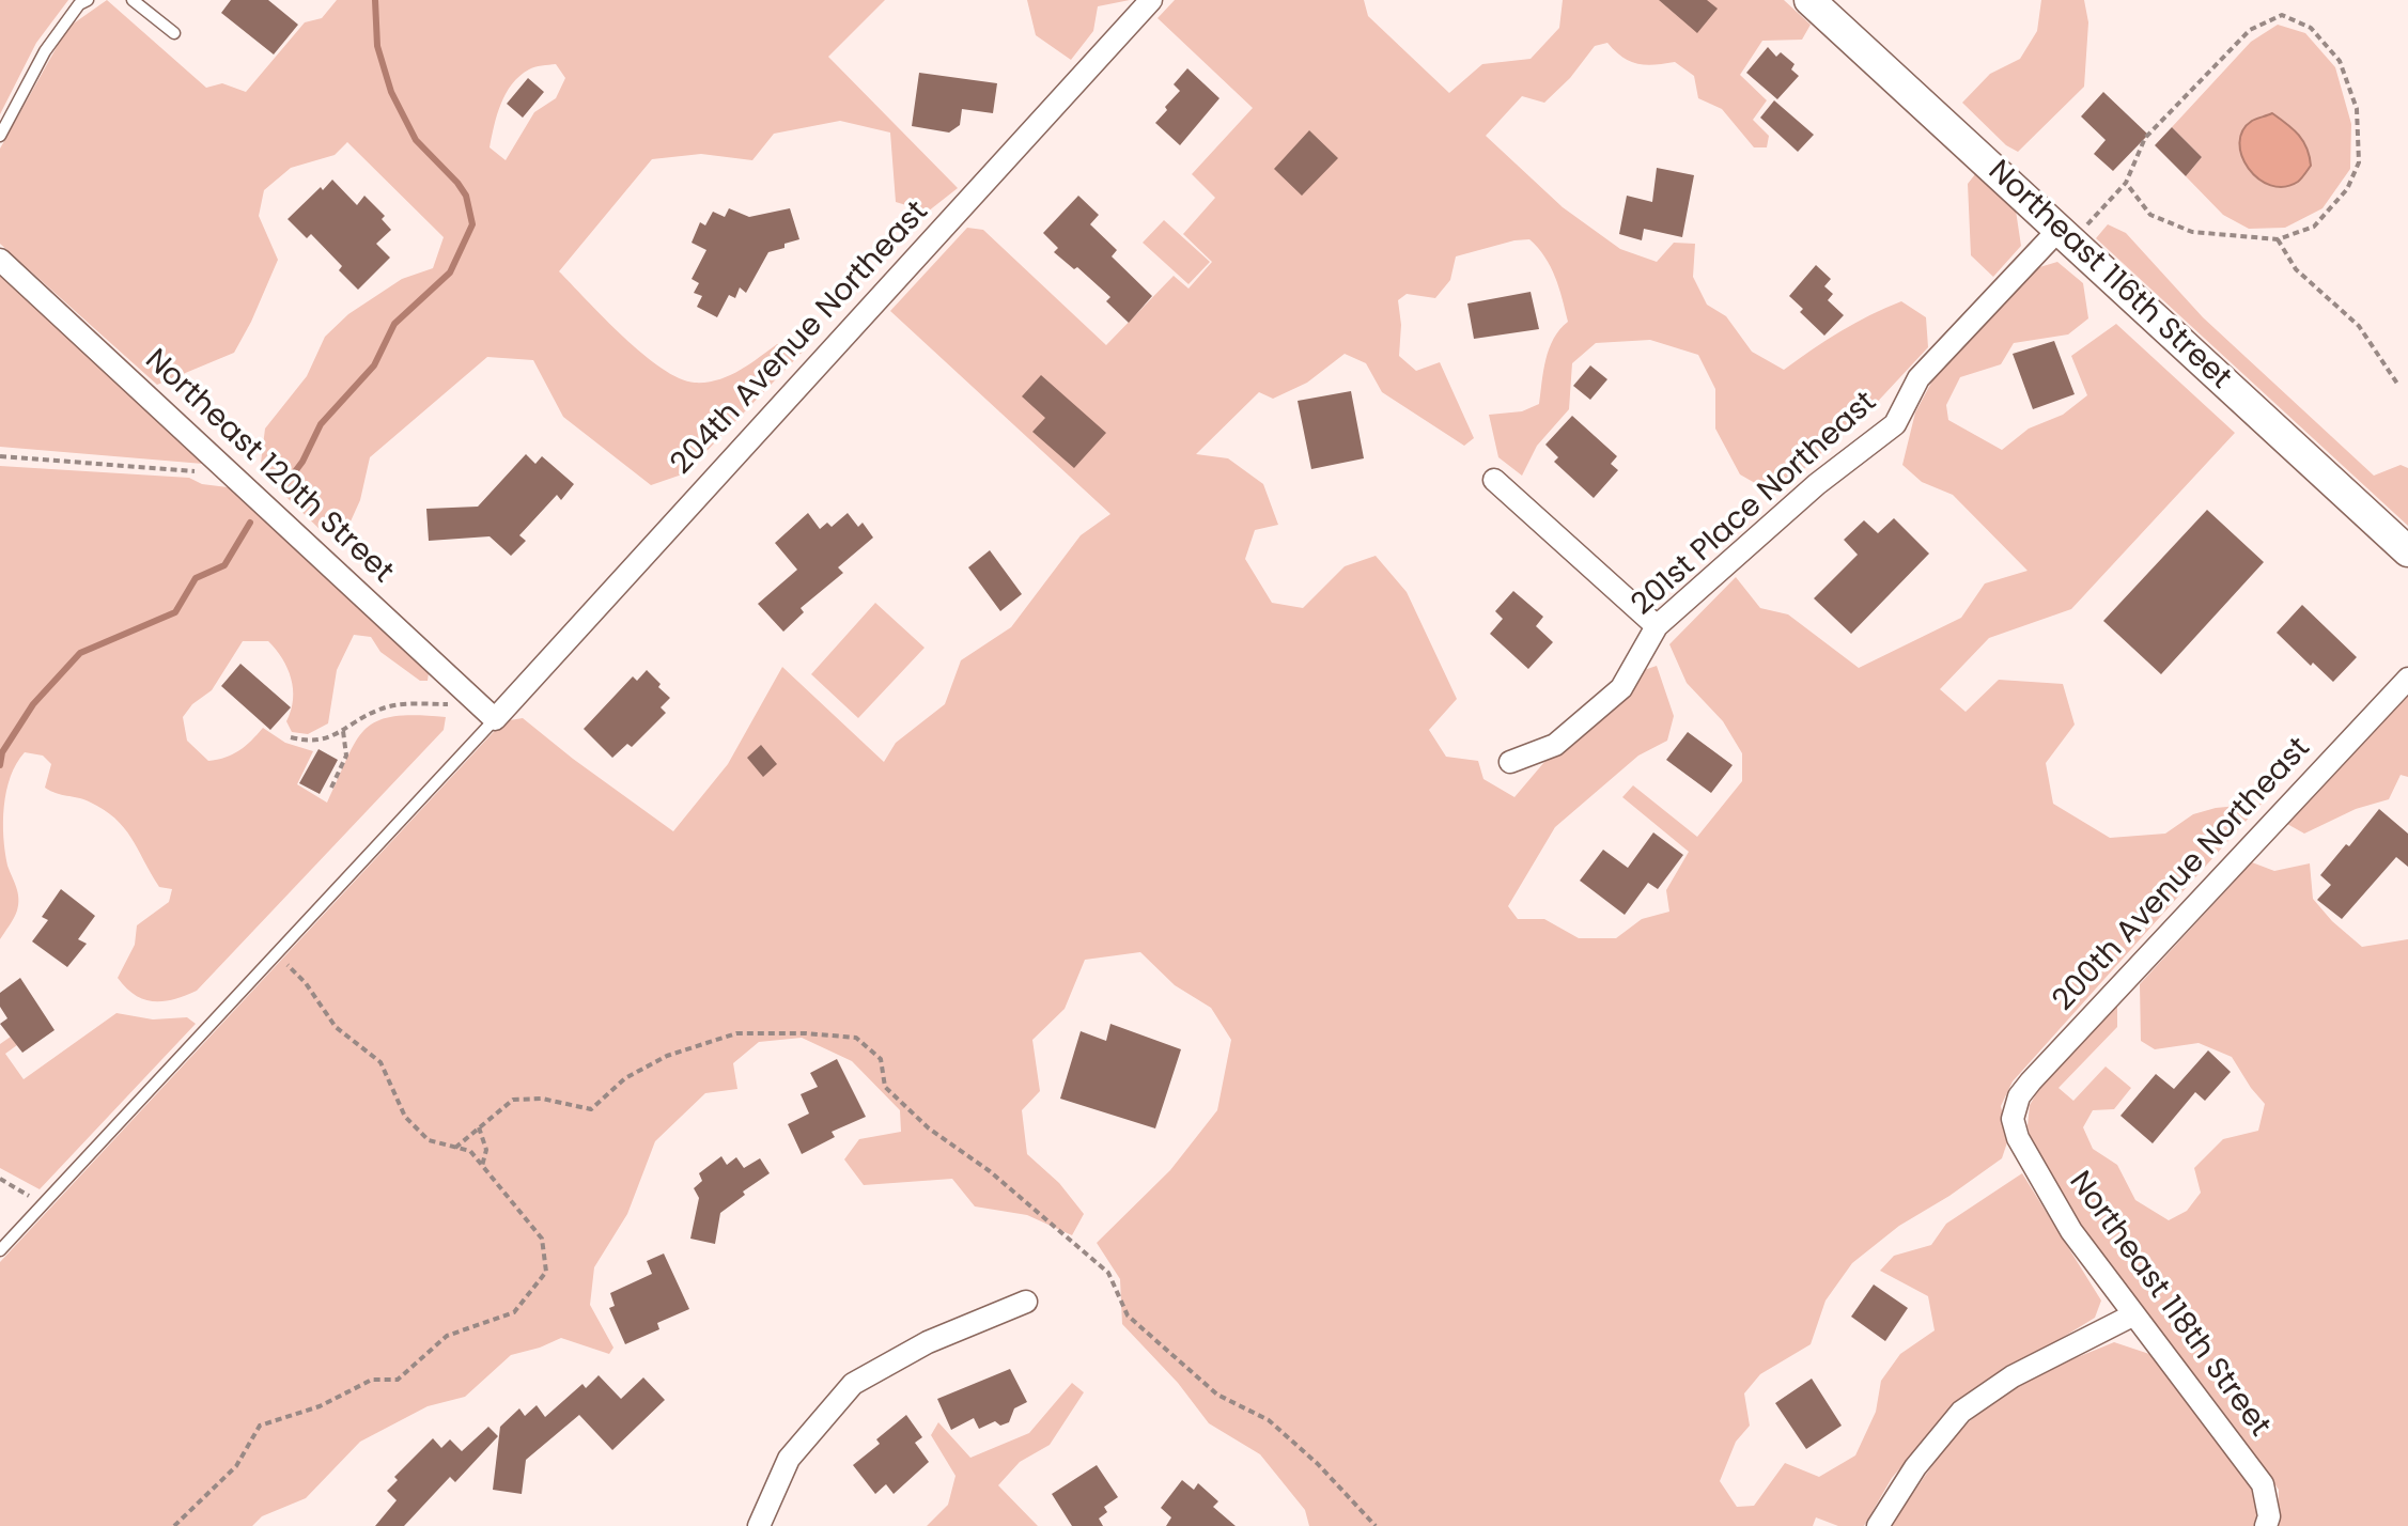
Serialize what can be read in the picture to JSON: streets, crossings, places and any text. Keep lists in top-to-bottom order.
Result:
{
  "streets": {
    "street": [
      "Northeast 116th Street",
      "204th Avenue Northeast",
      "Northeast 120th Street",
      "201st Place Northeast",
      "200th Avenue Northeast",
      "Northeast 118th Street"
    ]
  },
  "crossings": [
    ["Northeast 116th Street", "201st Place Northeast"],
    ["204th Avenue Northeast", "Northeast 120th Street"],
    ["200th Avenue Northeast", "Northeast 118th Street"]
  ]
}
